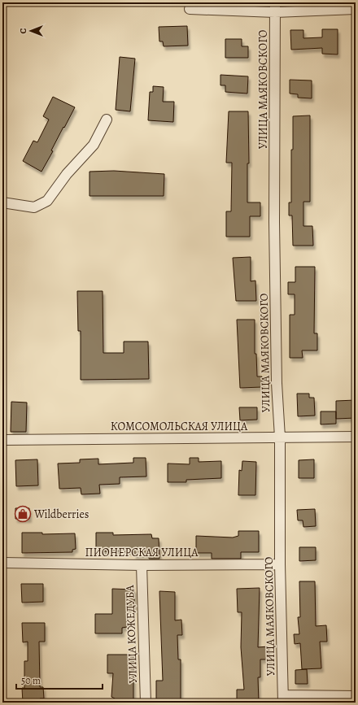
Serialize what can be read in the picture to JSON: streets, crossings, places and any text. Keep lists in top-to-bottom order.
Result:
{
  "streets": {
    "street": [
      "УЛИЦА МАЯКОВСКОГО",
      "КОМСОМОЛЬСКАЯ УЛИЦА",
      "ПИОНЕРСКАЯ УЛИЦА",
      "УЛИЦА КОЖЕДУБА"
    ]
  },
  "crossings": [
    ["УЛИЦА МАЯКОВСКОГО", "КОМСОМОЛЬСКАЯ УЛИЦА"],
    ["УЛИЦА МАЯКОВСКОГО", "ПИОНЕРСКАЯ УЛИЦА"],
    ["ПИОНЕРСКАЯ УЛИЦА", "УЛИЦА КОЖЕДУБА"]
  ],
  "places": {
    "shop": ["Wildberries"]
  },
  "scale_bar": "50 m",
  "north": "left"
}
